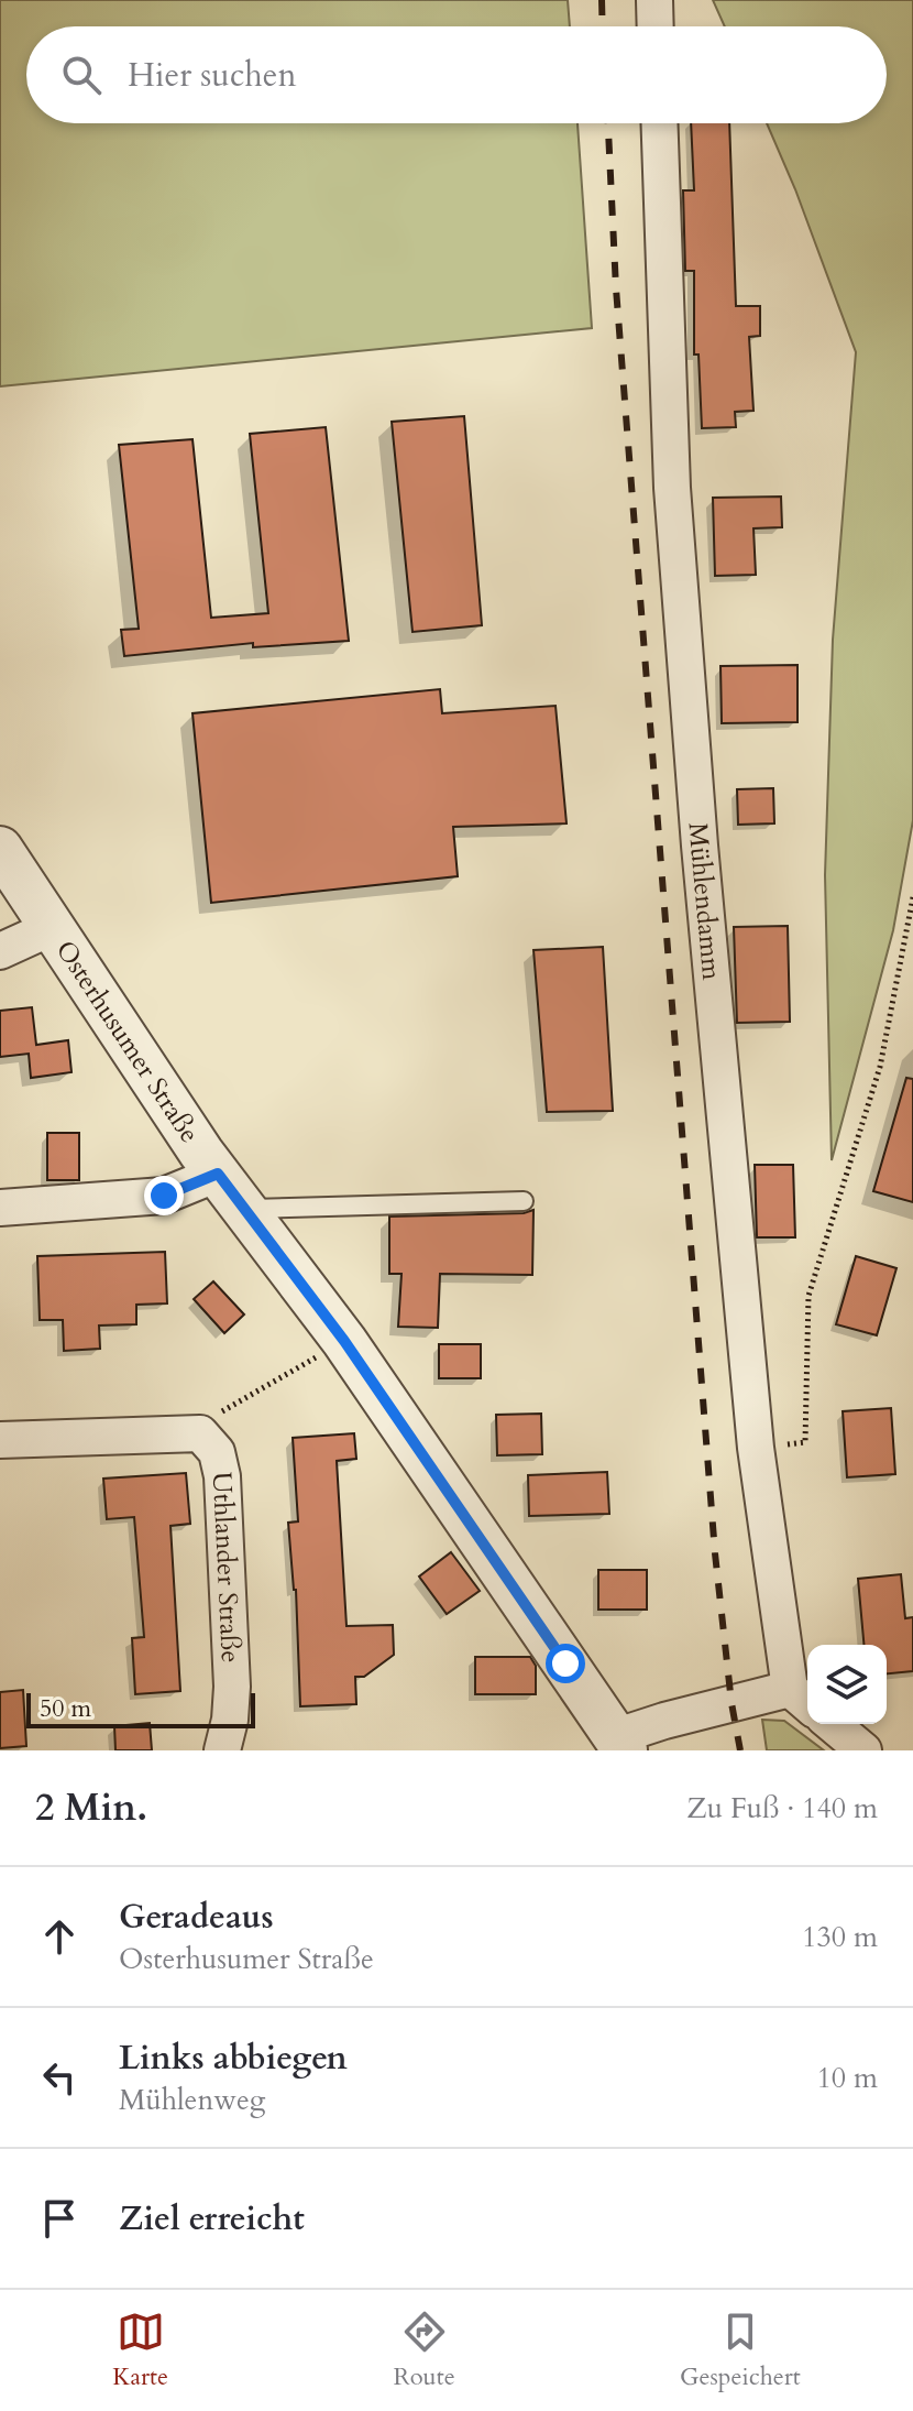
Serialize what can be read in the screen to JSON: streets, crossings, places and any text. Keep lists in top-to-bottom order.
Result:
{
  "streets": {
    "street": ["Mühlendamm", "Osterhusumer Straße", "Uthlander Straße"]
  },
  "crossings": [
    ["Mühlendamm", "Osterhusumer Straße"]
  ],
  "scale_bar": "50 m",
  "page": {
    "search": "Hier suchen",
    "scale": "50 m",
    "heading": ["2 Min.", "Zu Fuß · 140 m"],
    "list": [
      ["Geradeaus", "Osterhusumer Straße", "130 m"],
      ["Links abbiegen", "Mühlenweg", "10 m"],
      "Ziel erreicht"
    ],
    "nav": ["Karte", "Route", "Gespeichert"]
  }
}
